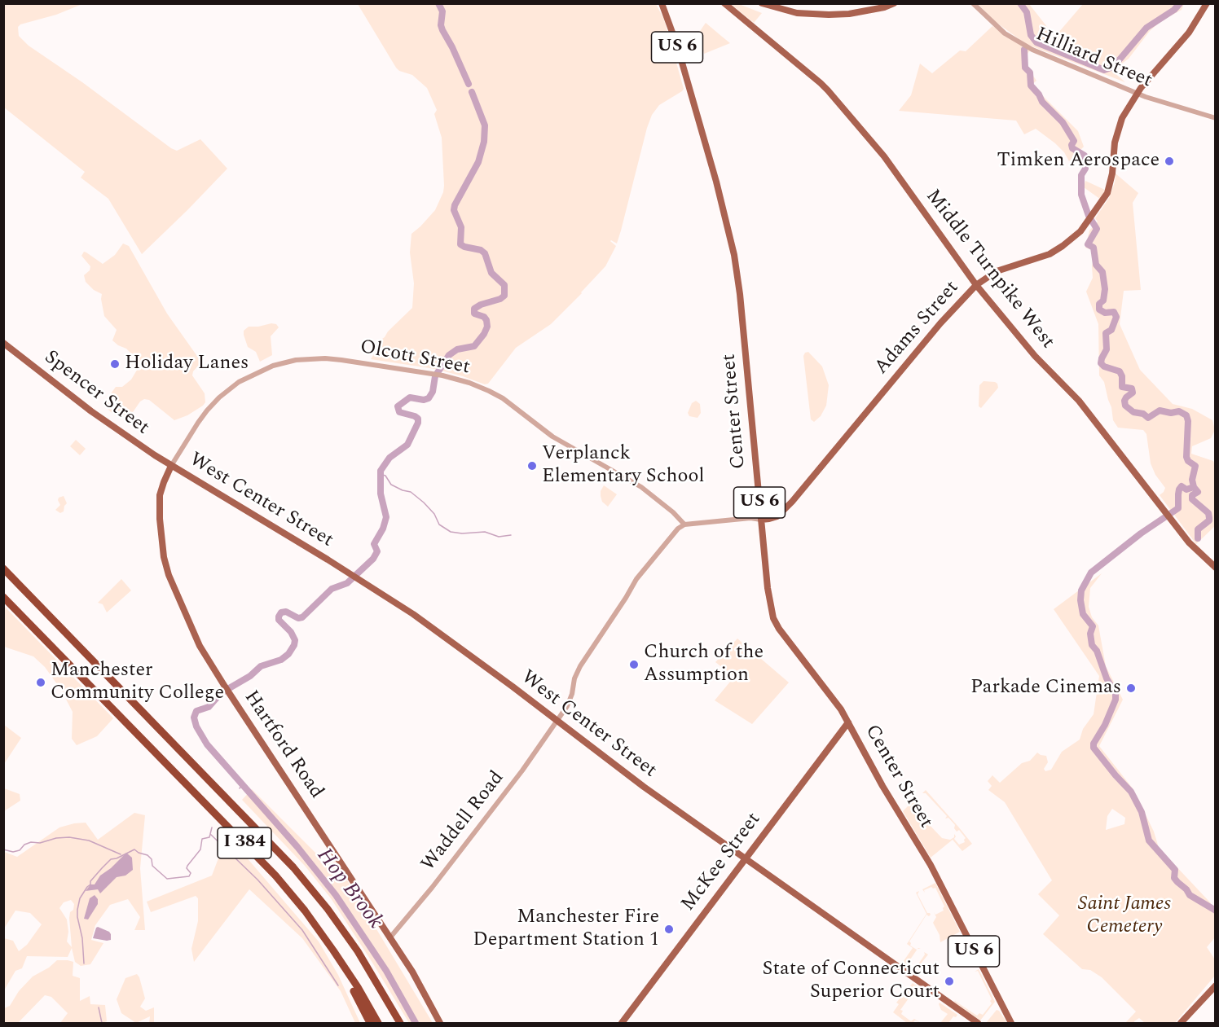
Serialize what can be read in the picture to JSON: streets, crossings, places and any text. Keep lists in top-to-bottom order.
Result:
{
  "streets": {
    "highway": ["I 384"],
    "main road": [
      "US 6",
      "Middle Turnpike West",
      "Adams Street",
      "Spencer Street",
      "Center Street",
      "West Center Street",
      "Hartford Road",
      "McKee Street"
    ],
    "street": ["Hilliard Street", "Olcott Street", "Waddell Road"]
  },
  "crossings": [
    ["Hilliard Street", "Adams Street"],
    ["Middle Turnpike West", "Adams Street"],
    ["Adams Street", "Center Street"],
    ["Olcott Street", "Spencer Street"],
    ["Olcott Street", "West Center Street"],
    ["Olcott Street", "Hartford Road"],
    ["Olcott Street", "Waddell Road"],
    ["Spencer Street", "West Center Street"],
    ["Spencer Street", "Hartford Road"],
    ["Center Street", "McKee Street"],
    ["West Center Street", "Hartford Road"],
    ["West Center Street", "Waddell Road"],
    ["West Center Street", "McKee Street"],
    ["Hartford Road", "Waddell Road"]
  ],
  "water": ["Hop Brook"],
  "parks": ["Saint James Cemetery"],
  "places": [
    "Timken Aerospace",
    "Holiday Lanes",
    "Verplanck Elementary School",
    "Church of the Assumption",
    "Manchester Community College",
    "Parkade Cinemas",
    "Manchester Fire Department Station 1",
    "State of Connecticut Superior Court"
  ]
}
